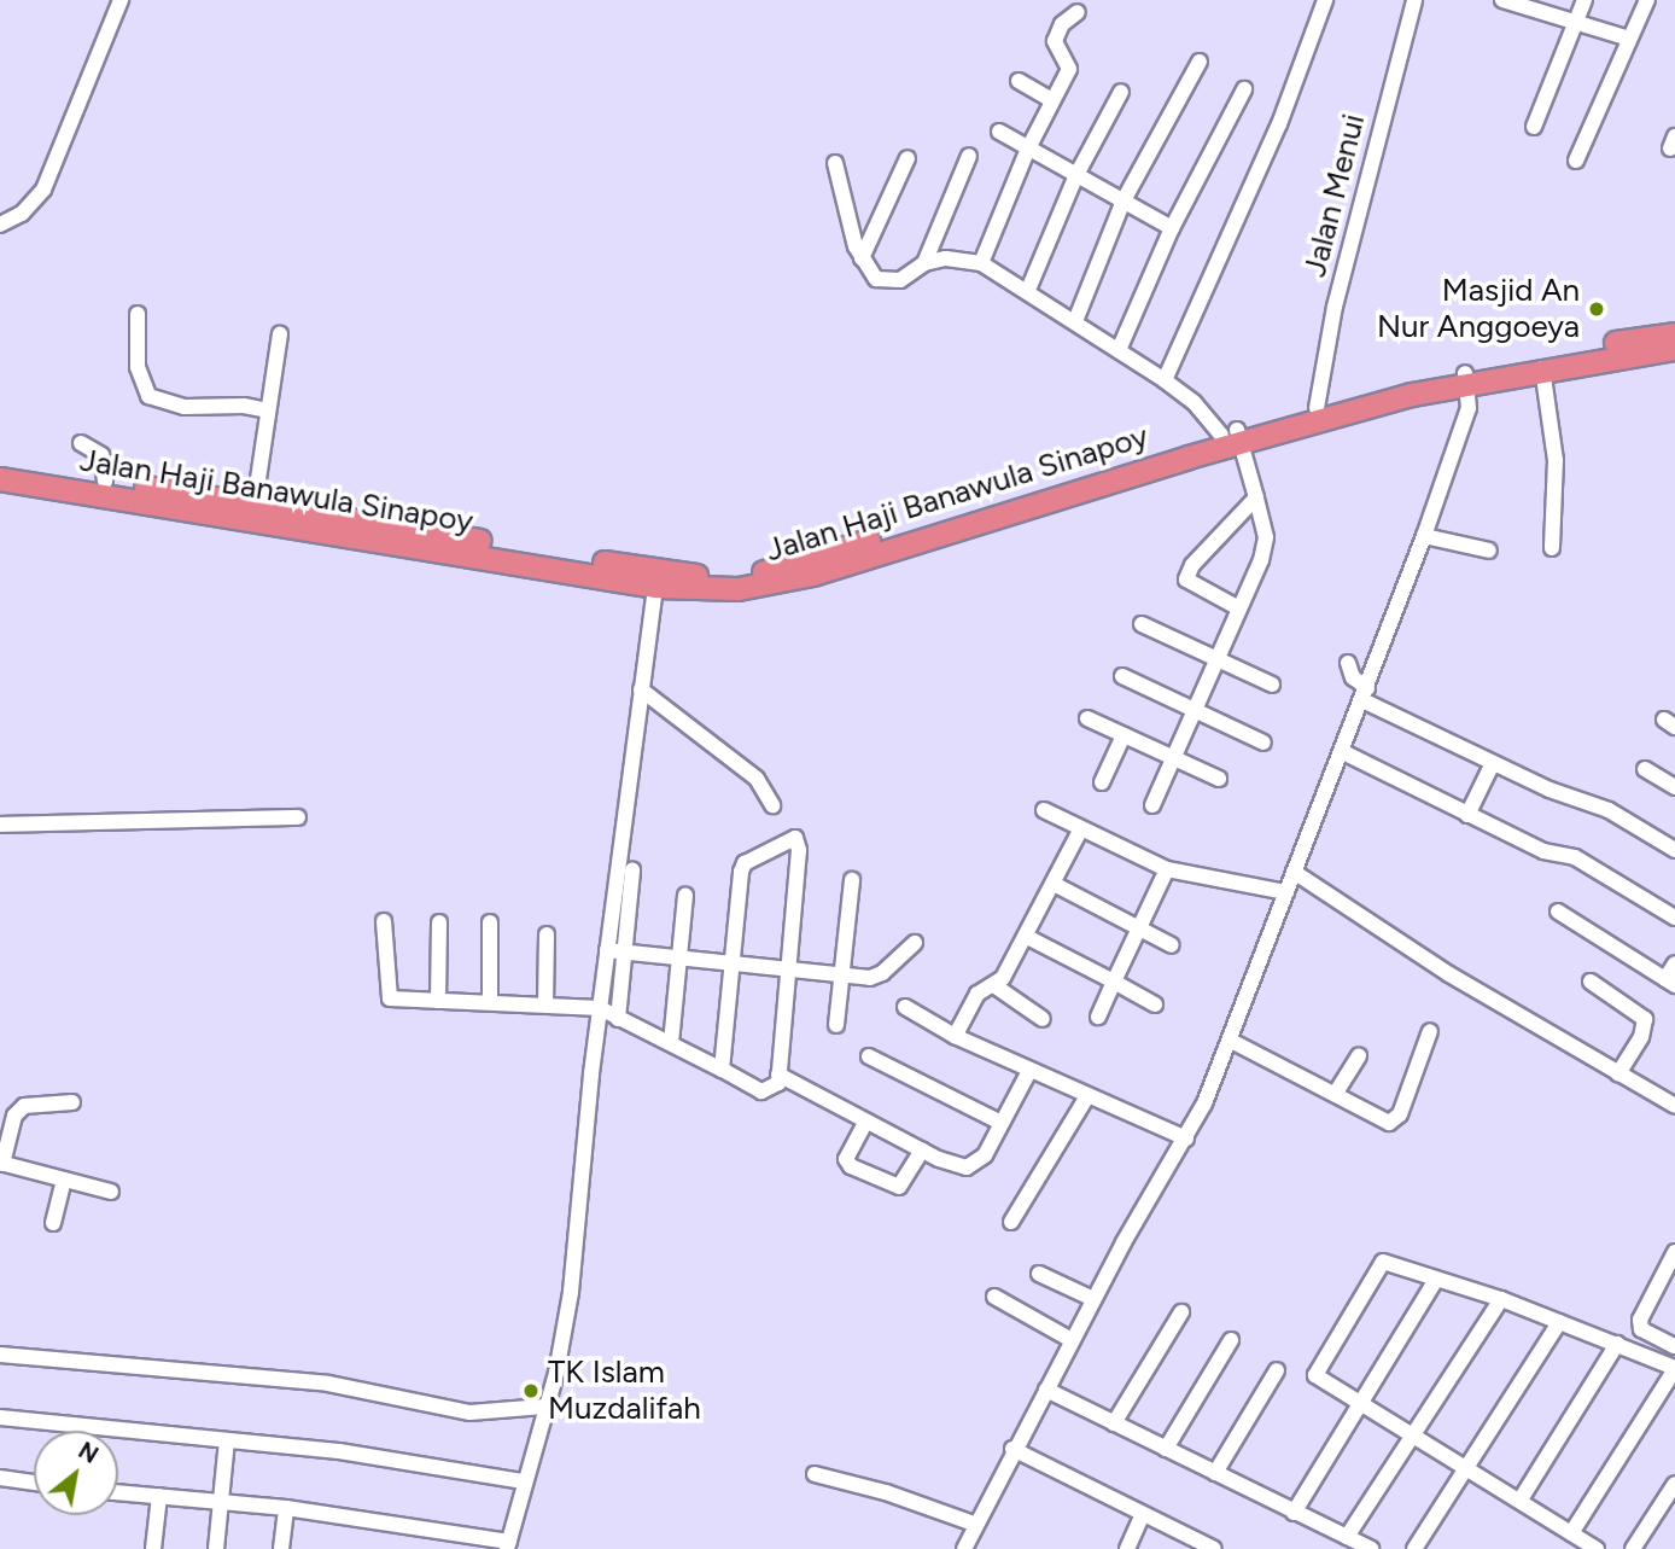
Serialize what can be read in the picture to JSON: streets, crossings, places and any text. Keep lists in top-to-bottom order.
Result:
{
  "streets": {
    "highway": ["Jalan Haji Banawula Sinapoy"],
    "street": ["Jalan Menui"]
  },
  "crossings": [
    ["Jalan Menui", "Jalan Haji Banawula Sinapoy"]
  ],
  "places": ["Masjid An Nur Anggoeya", "TK Islam Muzdalifah"],
  "north": "top right"
}
